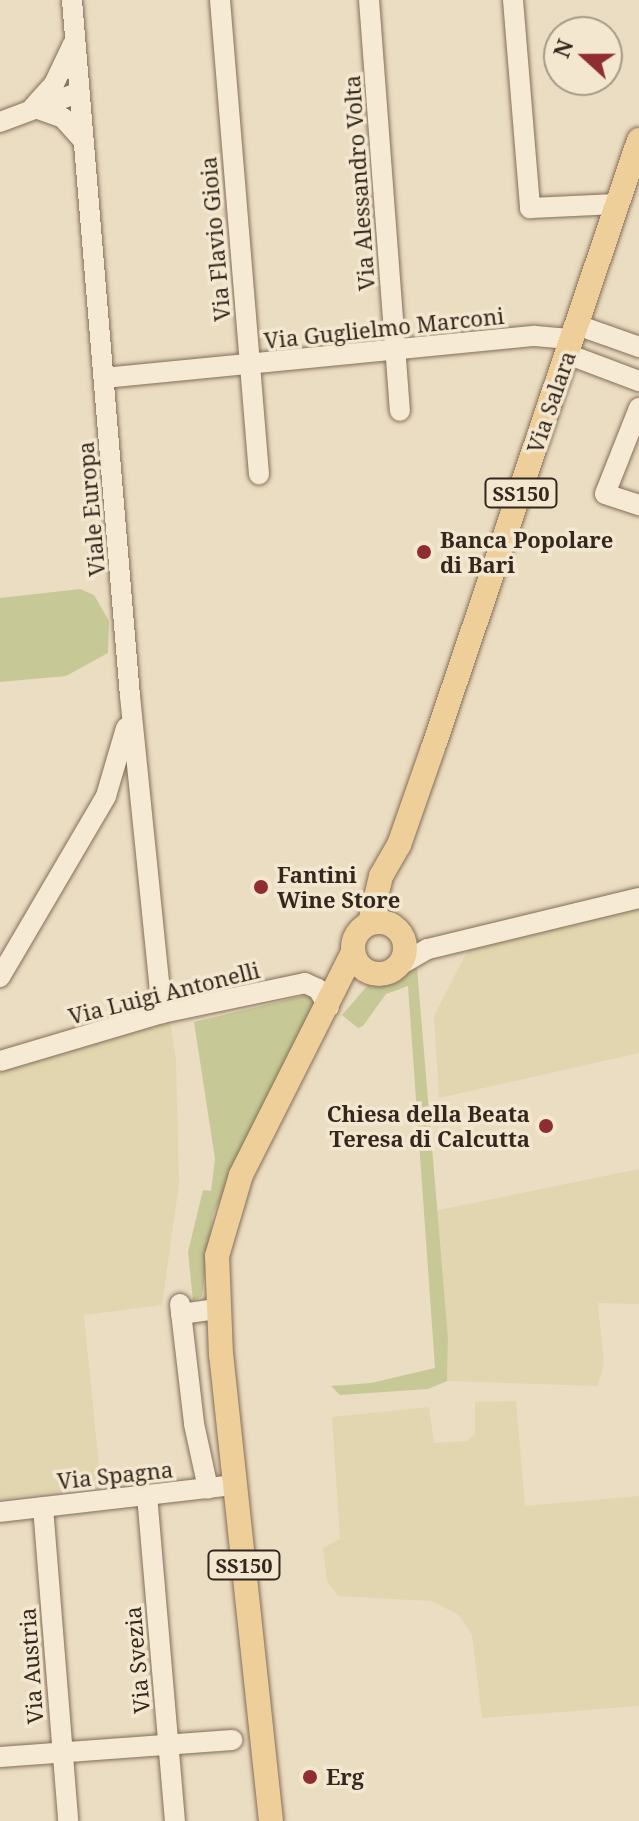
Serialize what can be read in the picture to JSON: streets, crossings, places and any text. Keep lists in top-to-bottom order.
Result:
{
  "streets": {
    "main road": ["Via Salara", "SS150"],
    "street": [
      "Via Alessandro Volta",
      "Via Flavio Gioia",
      "Via Guglielmo Marconi",
      "Viale Europa",
      "Via Luigi Antonelli",
      "Via Spagna",
      "Via Svezia",
      "Via Austria"
    ]
  },
  "crossings": [
    ["Via Alessandro Volta", "Via Guglielmo Marconi"],
    ["Via Flavio Gioia", "Via Guglielmo Marconi"],
    ["Via Guglielmo Marconi", "Via Salara"],
    ["Via Guglielmo Marconi", "Viale Europa"],
    ["Via Salara", "SS150"],
    ["SS150", "Via Luigi Antonelli"],
    ["SS150", "Via Spagna"],
    ["Viale Europa", "Via Luigi Antonelli"],
    ["Via Spagna", "Via Svezia"],
    ["Via Spagna", "Via Austria"]
  ],
  "places": [
    "Banca Popolare di Bari",
    "Fantini Wine Store",
    "Chiesa della Beata Teresa di Calcutta",
    "Erg"
  ],
  "north": "left"
}
